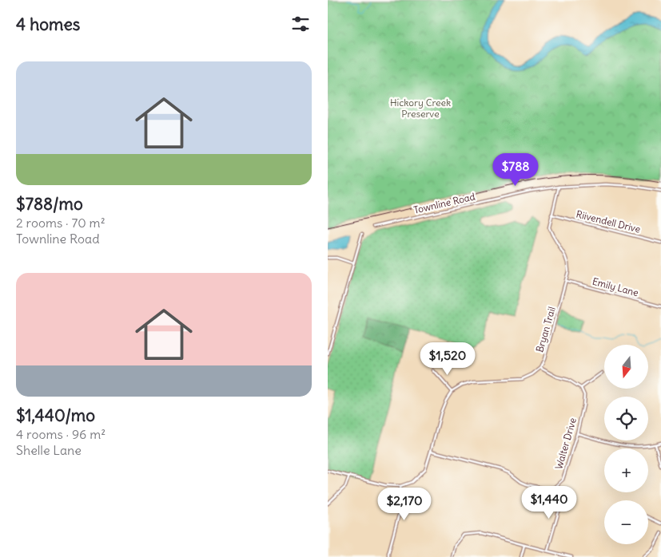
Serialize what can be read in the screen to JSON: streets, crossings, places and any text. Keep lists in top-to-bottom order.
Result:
{
  "streets": {
    "street": [
      "Townline Road",
      "Riivendell Drive",
      "Emily Lane",
      "Bryan Trail",
      "Walter Drive"
    ]
  },
  "crossings": [
    ["Townline Road", "Bryan Trail"],
    ["Riivendell Drive", "Bryan Trail"],
    ["Emily Lane", "Bryan Trail"]
  ],
  "parks": ["Hickory Creek Preserve"],
  "north": "bottom",
  "page": {
    "heading": "4 homes",
    "list": [
      {
        "name": "$788/mo",
        "note": "2 rooms · 70 m² · Townline Road"
      },
      {
        "name": "$1,440/mo",
        "note": "4 rooms · 96 m² · Shelle Lane"
      }
    ],
    "price": [
      "$788",
      "$1,520",
      "$1,440",
      "$2,170"
    ],
    "map_buttons": ["+", "−"]
  }
}
